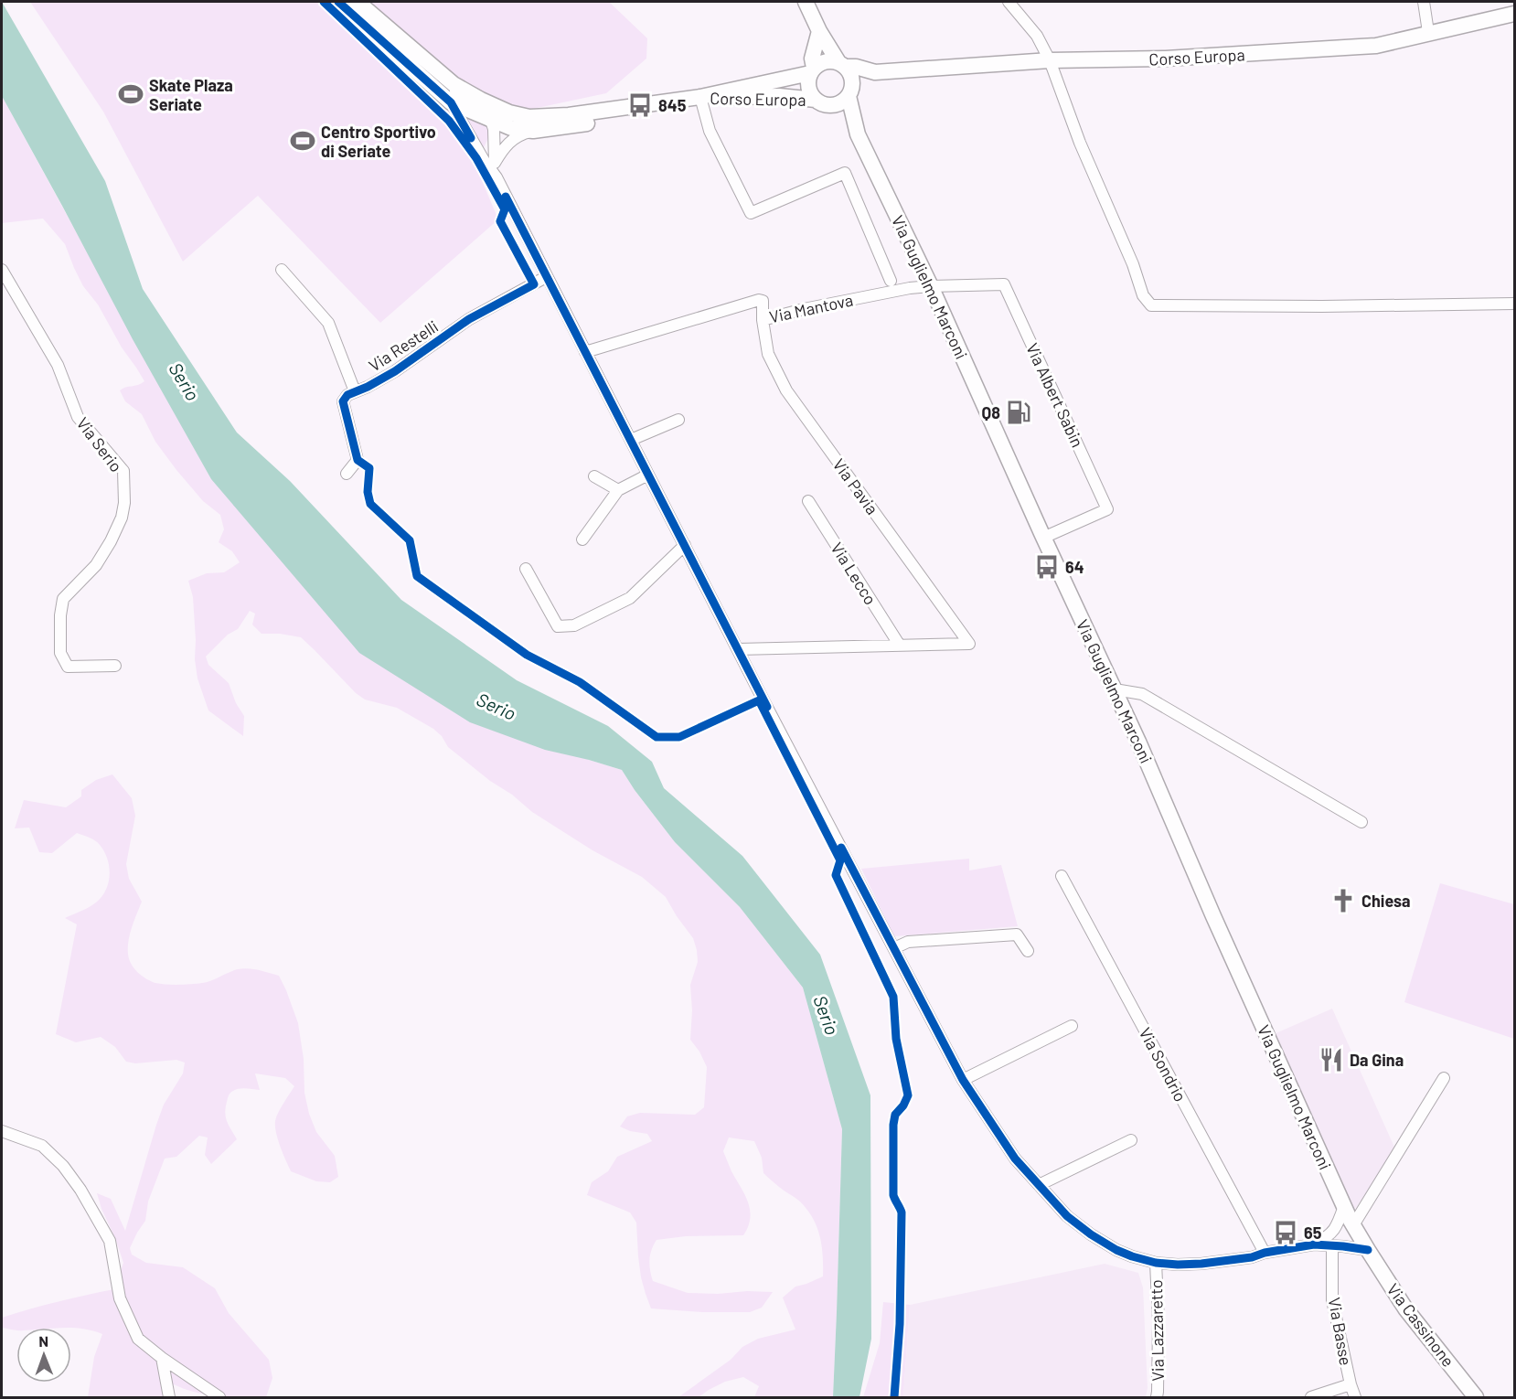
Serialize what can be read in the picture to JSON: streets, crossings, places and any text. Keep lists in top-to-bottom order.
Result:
{
  "streets": {
    "main road": ["Corso Europa", "Via Guglielmo Marconi", "Via Cassinone"],
    "street": [
      "Via Mantova",
      "Via Restelli",
      "Via Albert Sabin",
      "Via Serio",
      "Via Pavia",
      "Via Lecco",
      "Via Sondrio",
      "Via Lazzaretto",
      "Via Basse"
    ]
  },
  "crossings": [
    ["Corso Europa", "Via Guglielmo Marconi"],
    ["Via Guglielmo Marconi", "Via Mantova"],
    ["Via Guglielmo Marconi", "Via Albert Sabin"],
    ["Via Guglielmo Marconi", "Via Cassinone"],
    ["Via Mantova", "Via Albert Sabin"],
    ["Via Mantova", "Via Pavia"],
    ["Via Pavia", "Via Lecco"]
  ],
  "water": ["Serio"],
  "places": {
    "sports": ["Skate Plaza Seriate", "Centro Sportivo di Seriate"],
    "bus stop": ["845", "64", "65"],
    "fuel station": ["Q8"],
    "church": ["Chiesa"],
    "restaurant": ["Da Gina"]
  },
  "north": "top"
}
